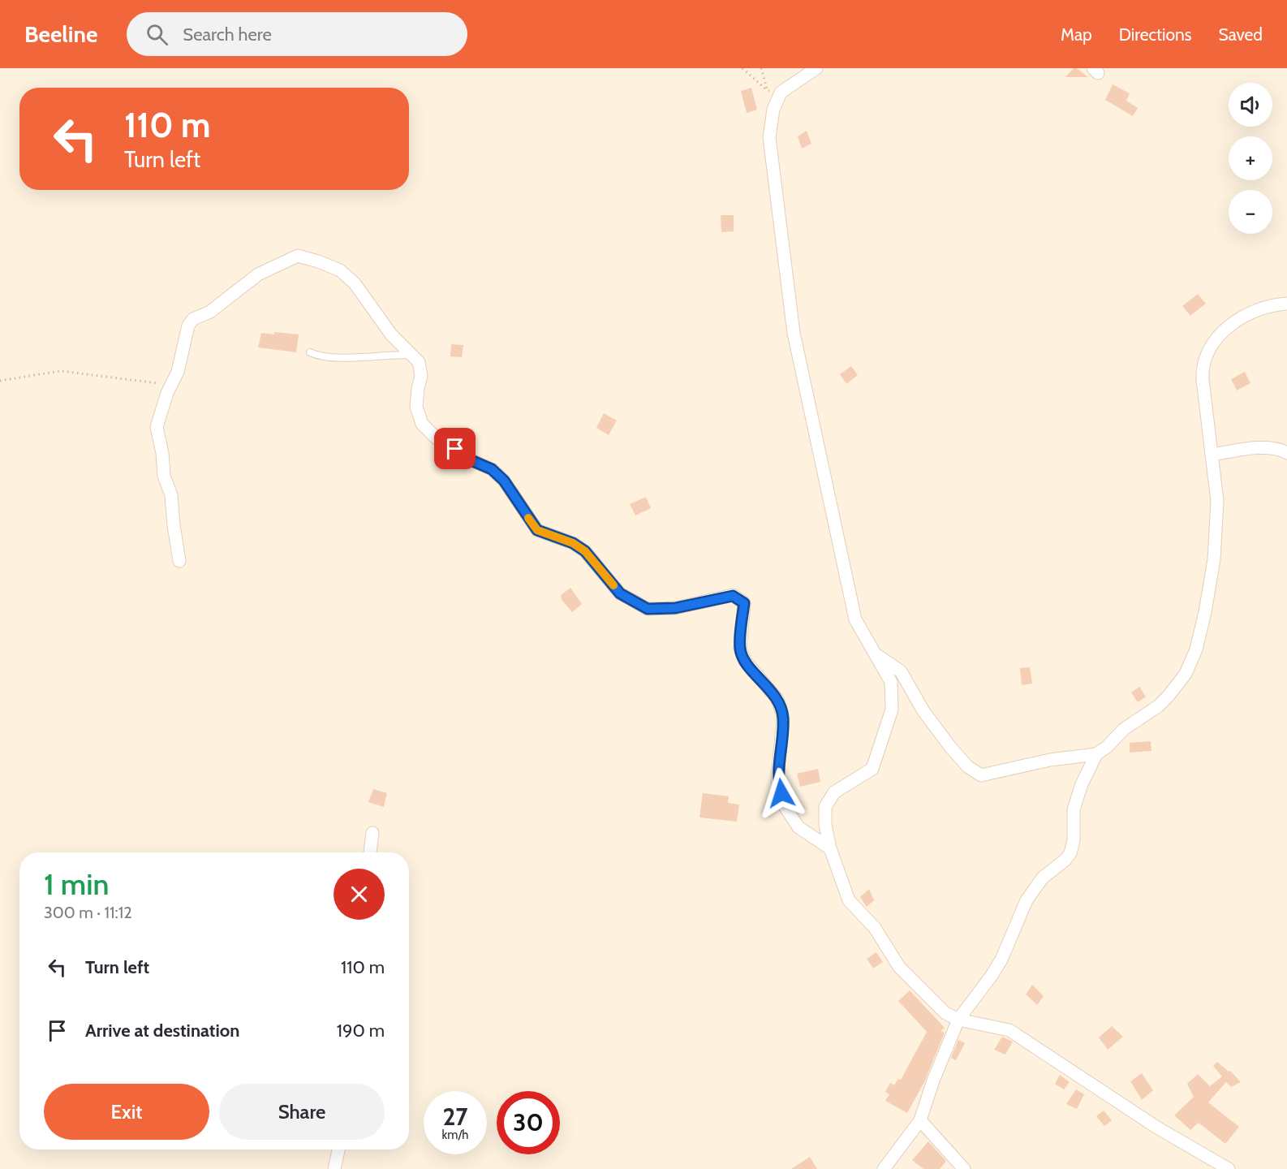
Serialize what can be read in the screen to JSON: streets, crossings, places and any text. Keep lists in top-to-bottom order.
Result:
{
  "page": {
    "header": "Beeline",
    "search": "Search here",
    "nav": ["Map", "Directions", "Saved"],
    "map_buttons": ["+", "−"],
    "turn": ["110 m", "Turn left"],
    "heading": ["1 min", "300 m · 11:12"],
    "list": [
      {
        "name": "Turn left",
        "value": "110 m"
      },
      {
        "name": "Arrive at destination",
        "value": "190 m"
      }
    ],
    "buttons": ["Exit", "Share"],
    "speed": "27 km/h",
    "limit": "30"
  }
}
